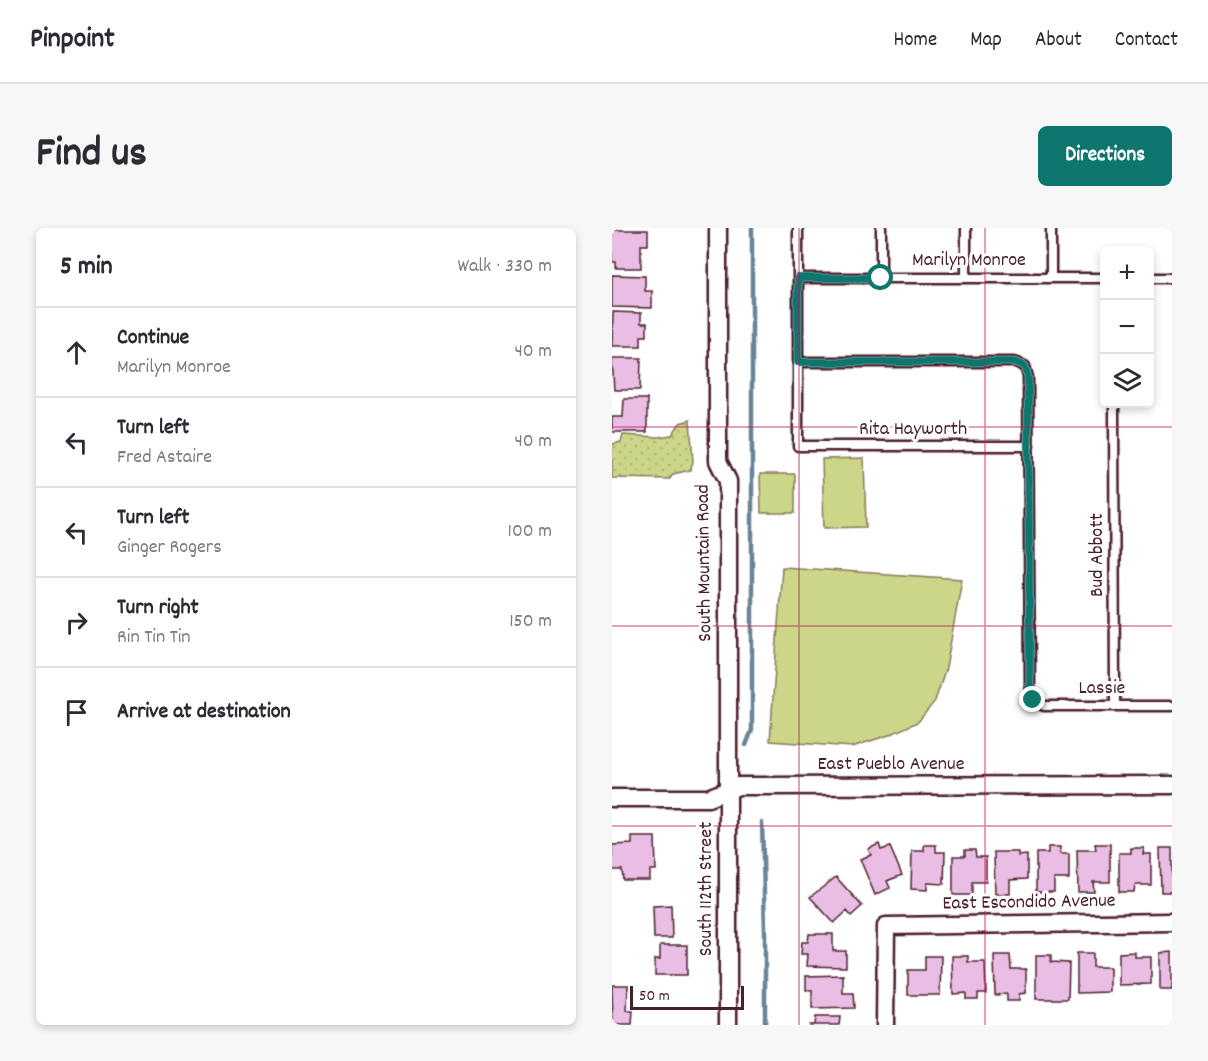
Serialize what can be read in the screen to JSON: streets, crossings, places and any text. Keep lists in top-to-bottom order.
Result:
{
  "streets": {
    "street": [
      "South Mountain Road",
      "East Pueblo Avenue",
      "South 112th Street",
      "East Escondido Avenue"
    ],
    "lane": [
      "Marilyn Monroe",
      "Rita Hayworth",
      "Bud Abbott",
      "Lassie"
    ]
  },
  "crossings": [
    ["Rita Hayworth", "Lassie"],
    ["Bud Abbott", "Lassie"],
    ["South Mountain Road", "East Pueblo Avenue"],
    ["South Mountain Road", "South 112th Street"],
    ["East Pueblo Avenue", "South 112th Street"]
  ],
  "scale_bar": "50 m",
  "page": {
    "header": "Pinpoint",
    "nav": [
      "Home",
      "Map",
      "About",
      "Contact"
    ],
    "title": "Find us",
    "buttons": "Directions",
    "heading": ["5 min", "Walk · 330 m"],
    "map_buttons": ["+", "−"],
    "list": [
      ["Continue", "Marilyn Monroe", "40 m"],
      ["Turn left", "Fred Astaire", "40 m"],
      ["Turn left", "Ginger Rogers", "100 m"],
      ["Turn right", "Rin Tin Tin", "150 m"],
      "Arrive at destination"
    ],
    "scale": "50 m"
  }
}
